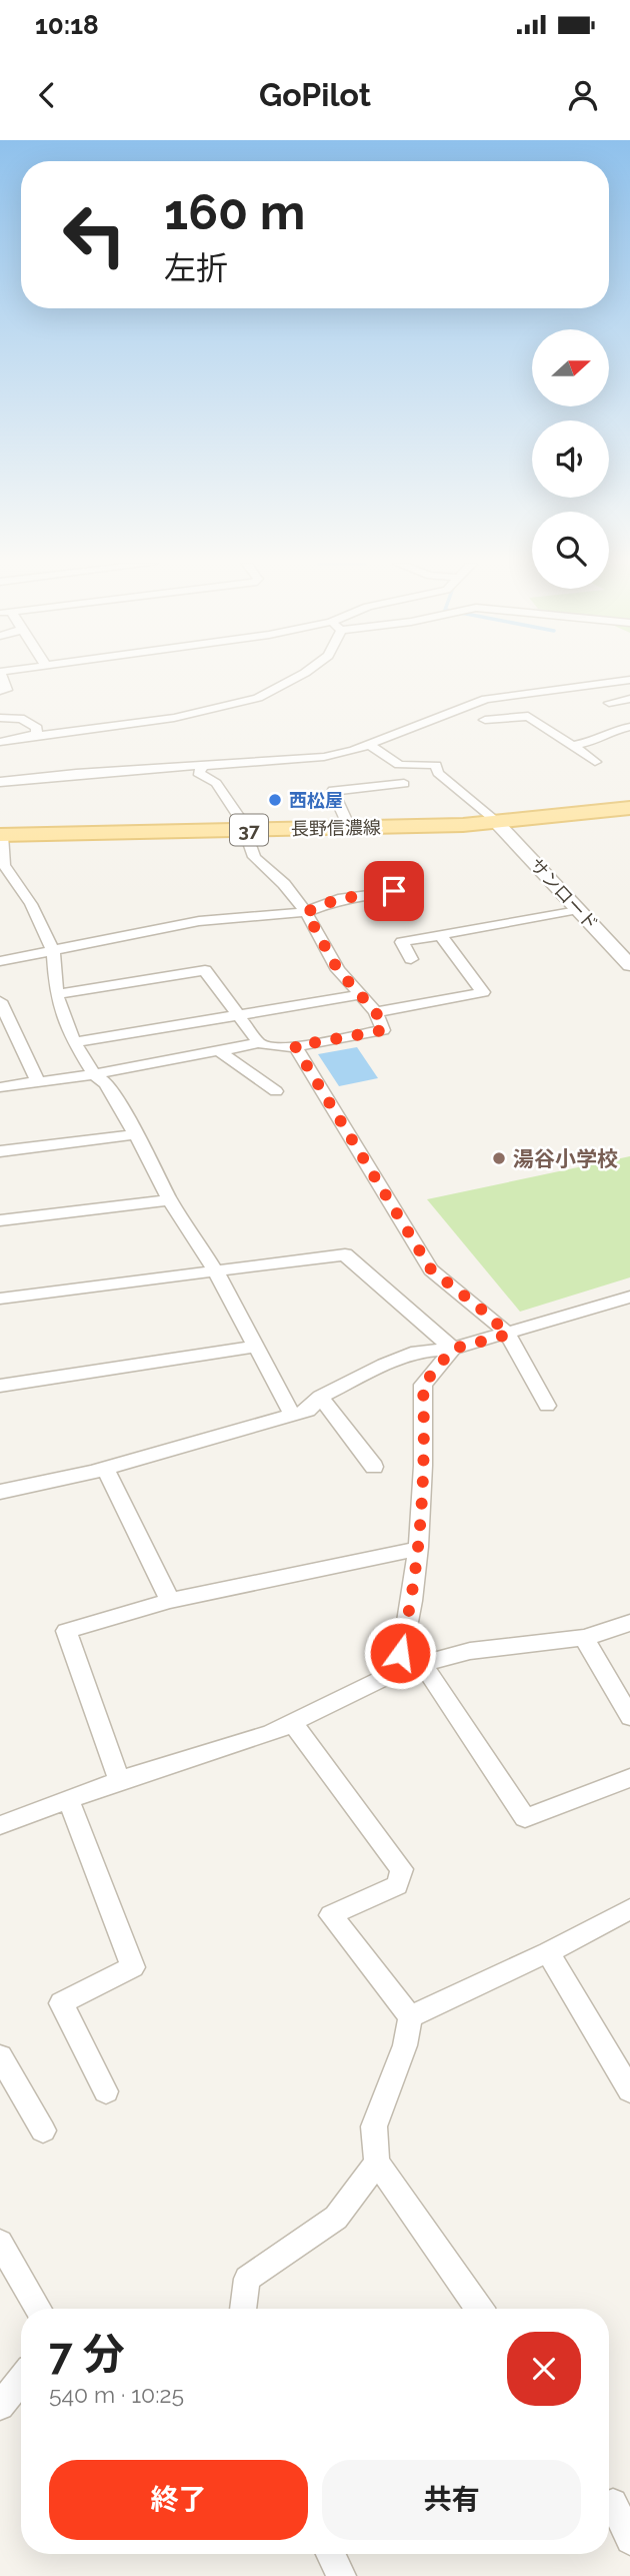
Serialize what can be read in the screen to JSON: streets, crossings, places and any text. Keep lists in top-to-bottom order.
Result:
{
  "streets": {
    "main road": ["長野信濃線", "37"],
    "street": ["サンロード"]
  },
  "crossings": [
    ["長野信濃線", "サンロード"]
  ],
  "places": ["西松屋", "湯谷小学校"],
  "north": "right",
  "page": {
    "status": "10:18",
    "header": "GoPilot",
    "turn": ["160 m", "左折"],
    "heading": ["7 分", "540 m · 10:25"],
    "buttons": ["終了", "共有"]
  }
}
